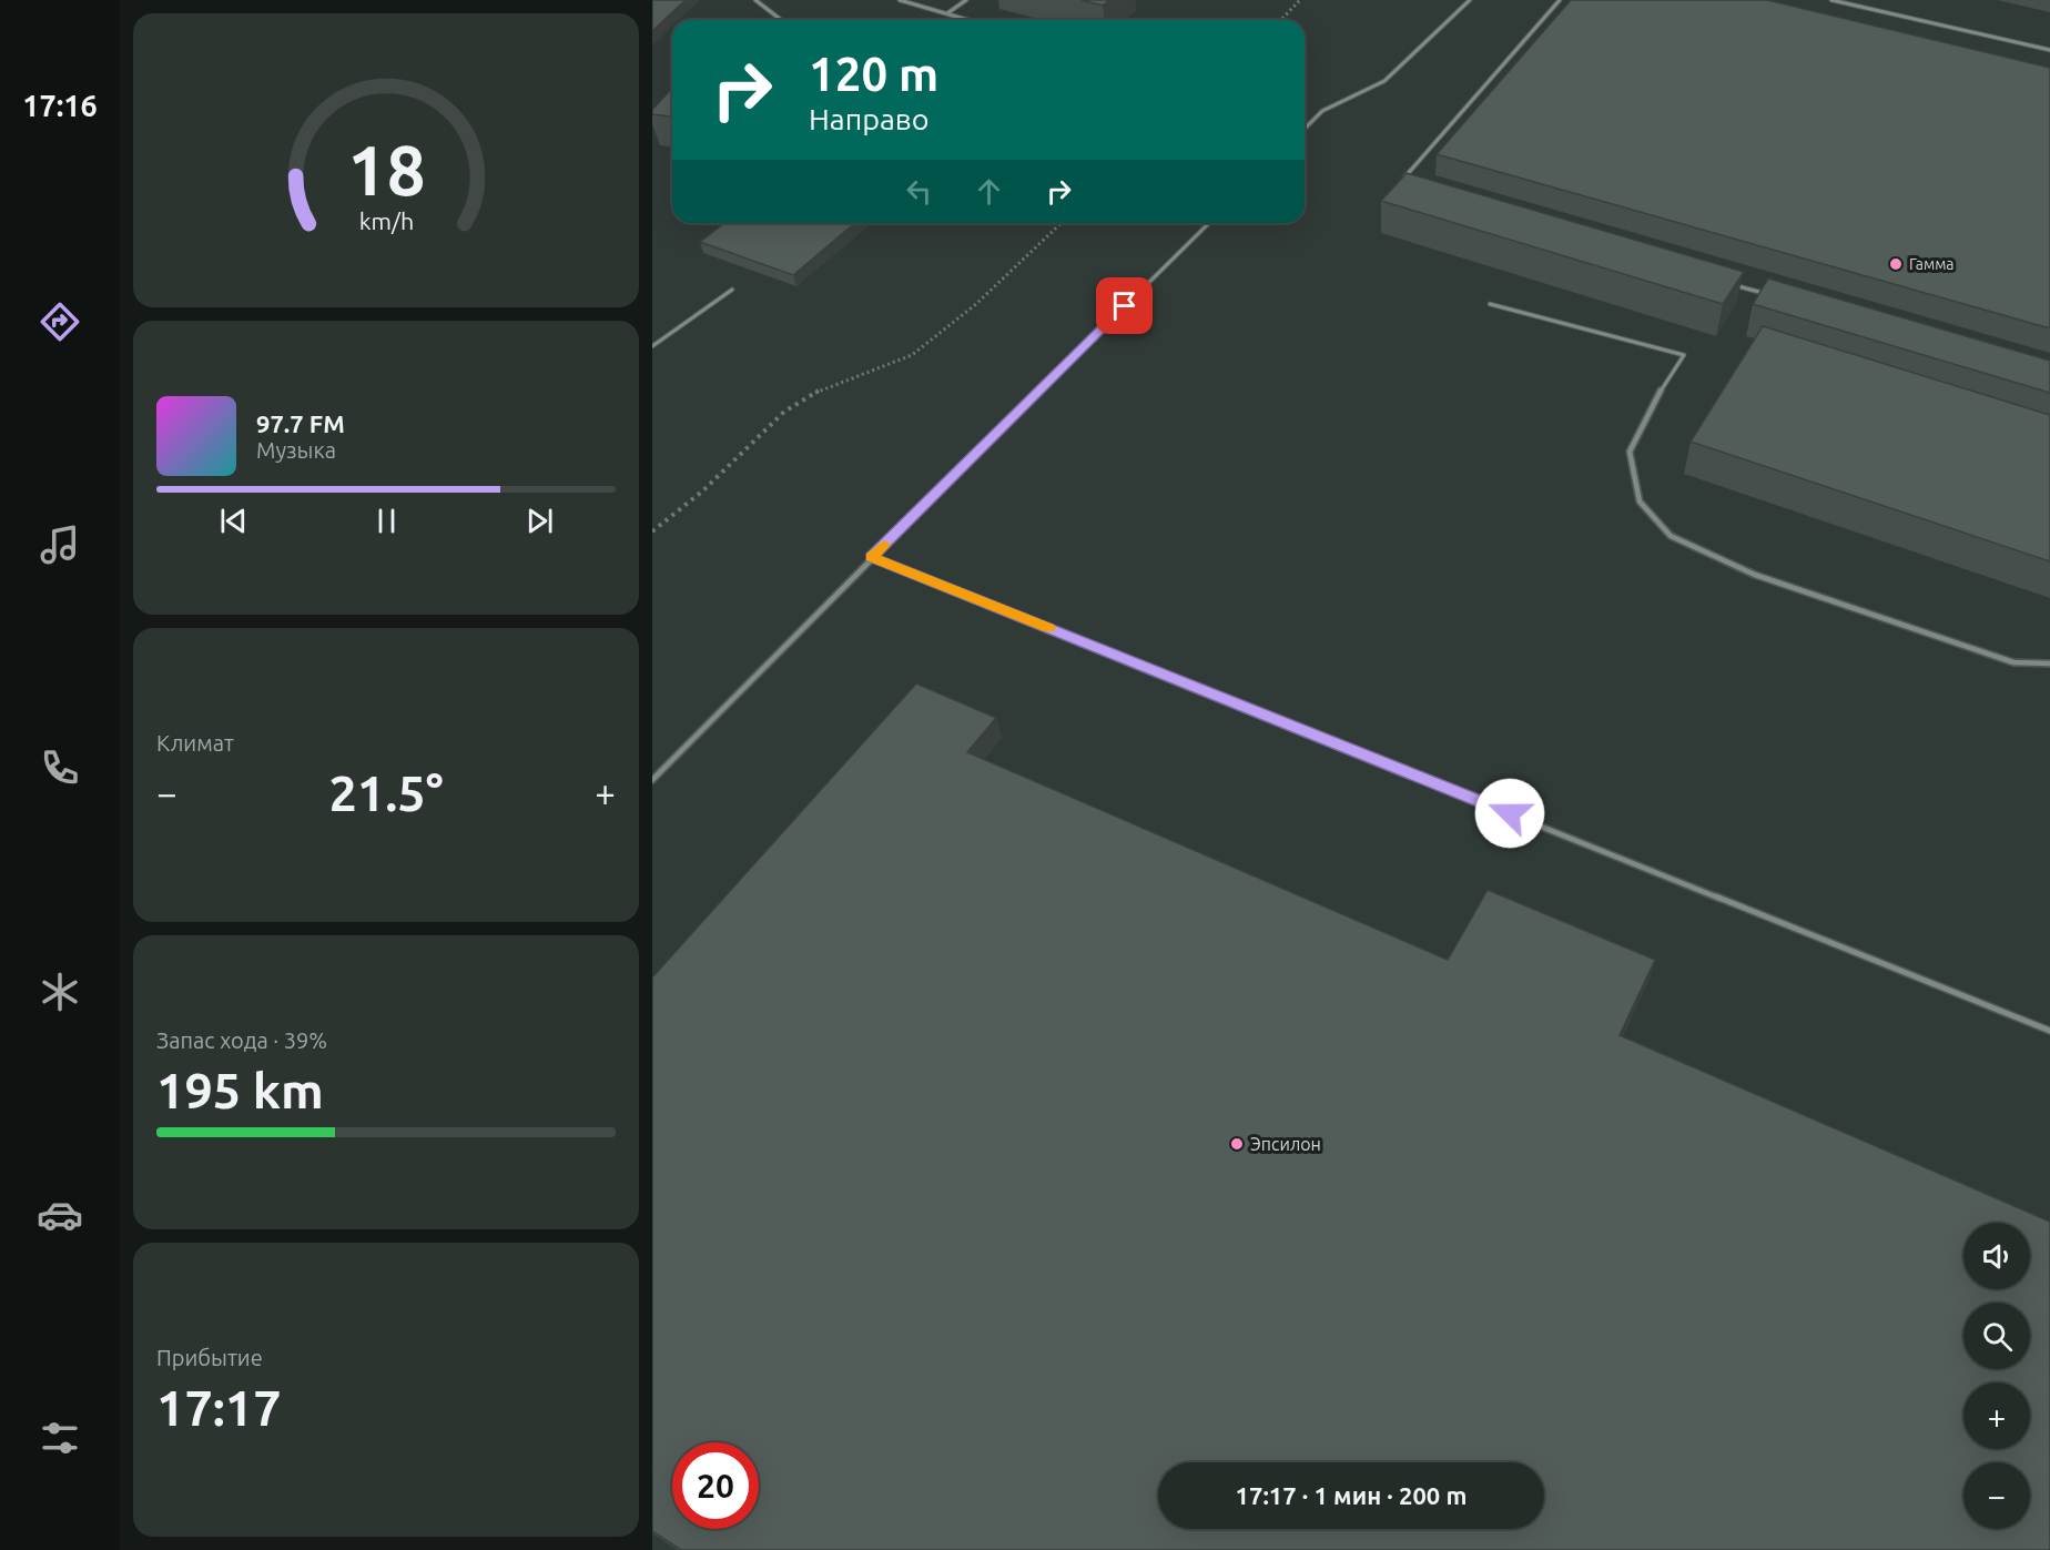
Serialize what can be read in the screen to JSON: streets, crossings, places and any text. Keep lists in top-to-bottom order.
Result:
{
  "places": ["Гамма", "Эпсилон"],
  "page": {
    "tabs": "17:16",
    "turn": ["120 m", "Направо"],
    "song": ["97.7 FM", "Музыка"],
    "tile": [
      "Климат",
      ["Запас хода · 39%", "195 km"],
      ["Прибытие", "17:17"]
    ],
    "heat": ["−", "21.5°", "+"],
    "map_buttons": ["+", "−"],
    "limit": "20",
    "trip": "17:17 · 1 мин · 200 m",
    "gauge": ["18", "km/h"]
  }
}
